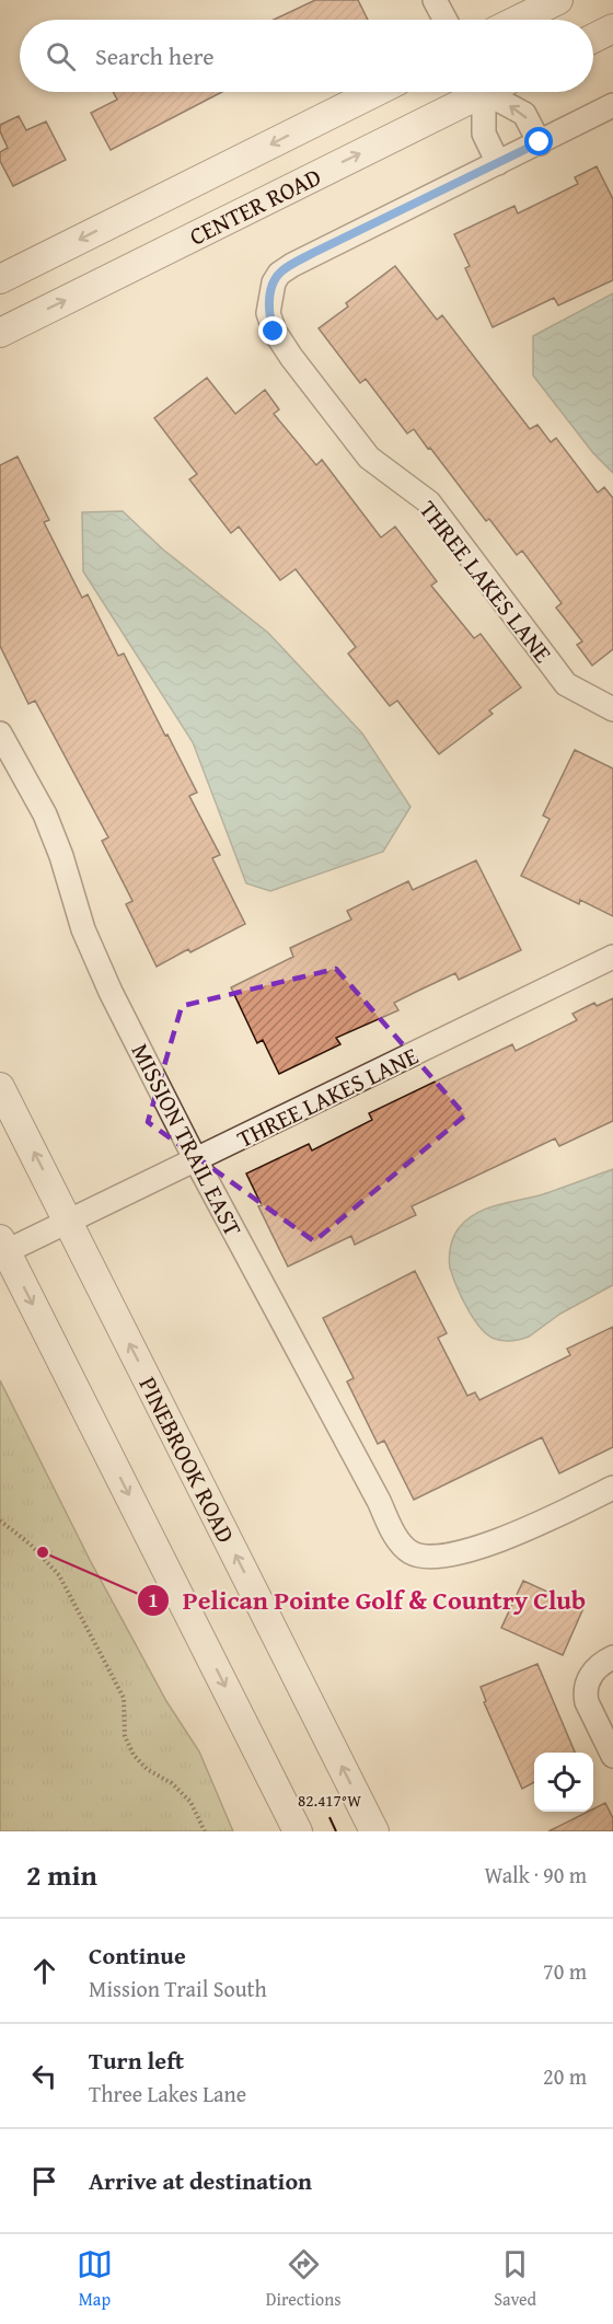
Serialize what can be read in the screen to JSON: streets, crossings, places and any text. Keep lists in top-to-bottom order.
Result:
{
  "streets": {
    "street": [
      "CENTER ROAD",
      "THREE LAKES LANE",
      "MISSION TRAIL EAST",
      "PINEBROOK ROAD"
    ]
  },
  "crossings": [
    ["THREE LAKES LANE", "MISSION TRAIL EAST"],
    ["THREE LAKES LANE", "PINEBROOK ROAD"]
  ],
  "places": ["Pelican Pointe Golf & Country Club"],
  "page": {
    "search": "Search here",
    "heading": ["2 min", "Walk · 90 m"],
    "list": [
      ["Continue", "Mission Trail South", "70 m"],
      ["Turn left", "Three Lakes Lane", "20 m"],
      "Arrive at destination"
    ],
    "nav": ["Map", "Directions", "Saved"]
  },
  "coordinates": ["82.417°W"]
}
